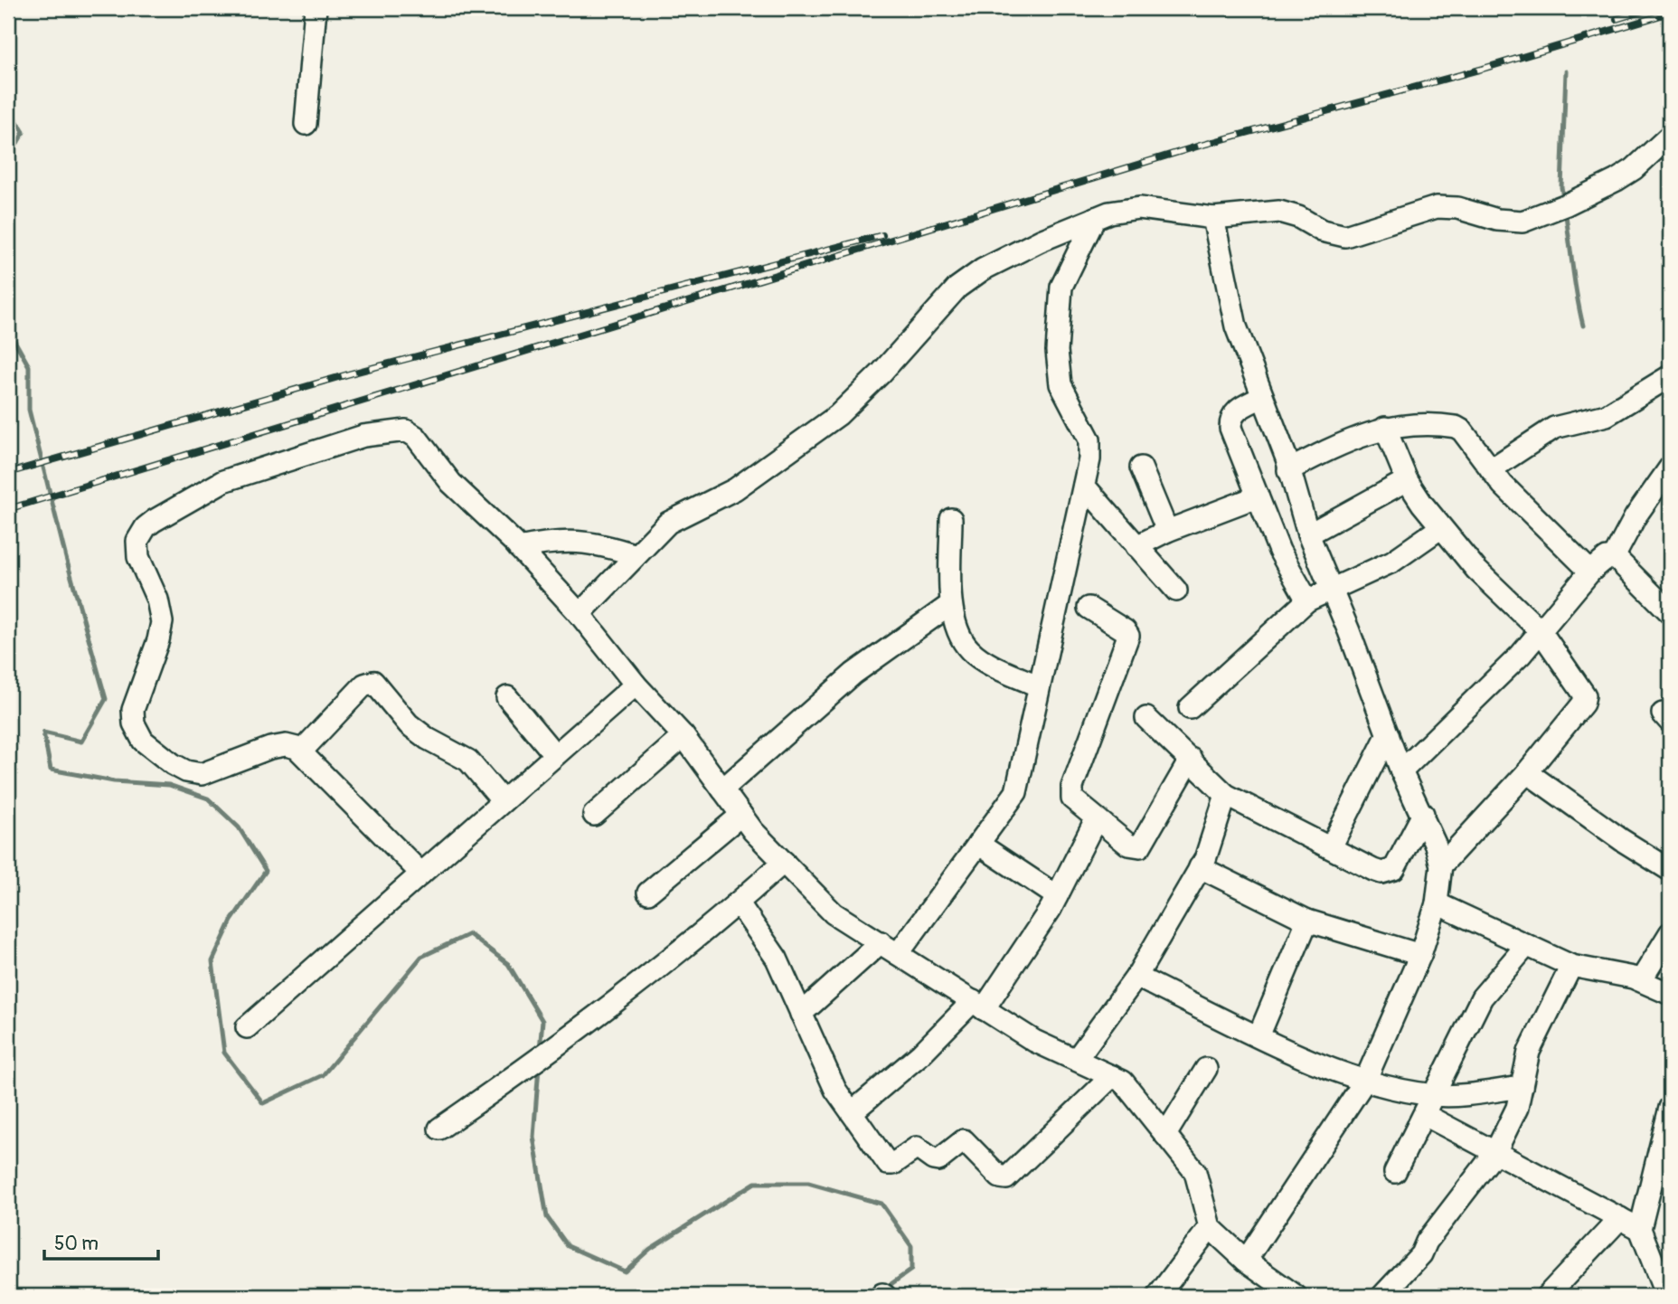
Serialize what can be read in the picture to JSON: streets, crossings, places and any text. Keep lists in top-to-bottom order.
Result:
{
  "scale_bar": "50 m"
}
